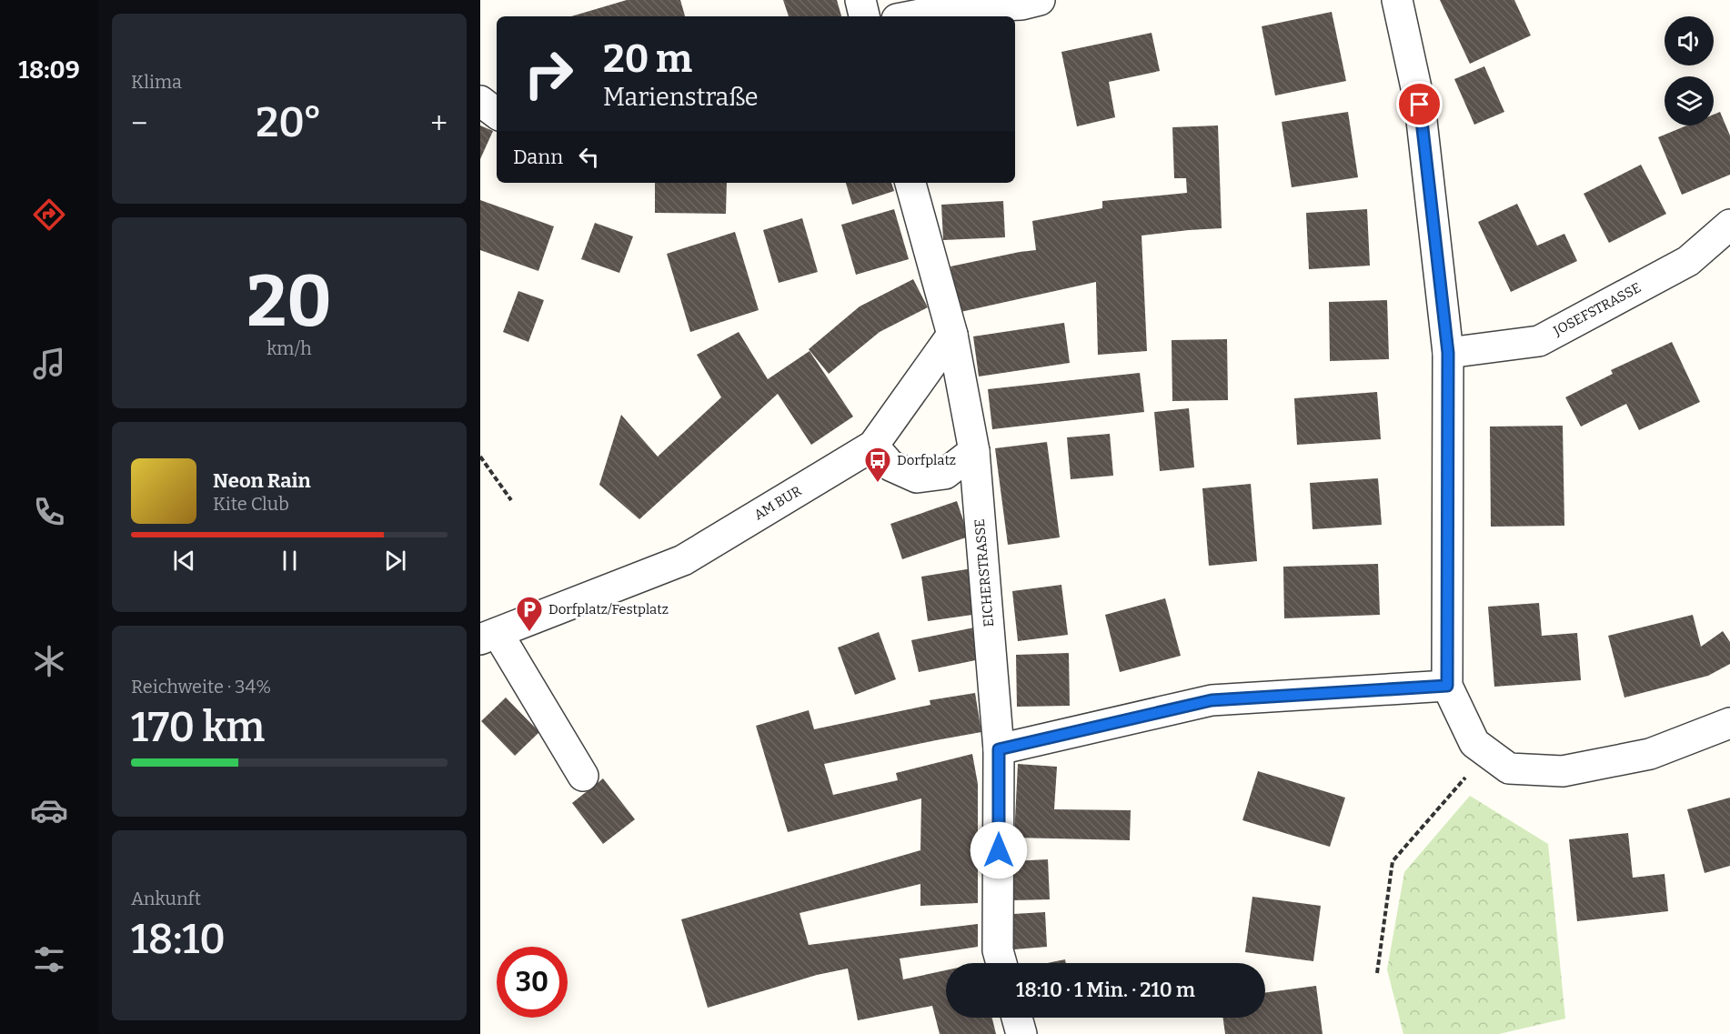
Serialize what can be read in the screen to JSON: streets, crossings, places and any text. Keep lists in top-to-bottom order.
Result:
{
  "streets": {
    "street": ["JOSEFSTRASSE", "AM BUR", "EICHERSTRASSE"]
  },
  "crossings": [
    ["AM BUR", "EICHERSTRASSE"]
  ],
  "places": {
    "bus stop": ["Dorfplatz"],
    "parking": ["Dorfplatz/Festplatz"]
  },
  "page": {
    "tabs": "18:09",
    "tile": [
      "Klima",
      ["20", "km/h"],
      ["Reichweite · 34%", "170 km"],
      ["Ankunft", "18:10"]
    ],
    "turn": ["20 m", "Marienstraße"],
    "heat": ["−", "20°", "+"],
    "then": "Dann",
    "song": ["Neon Rain", "Kite Club"],
    "limit": "30",
    "trip": "18:10 · 1 Min. · 210 m"
  }
}
